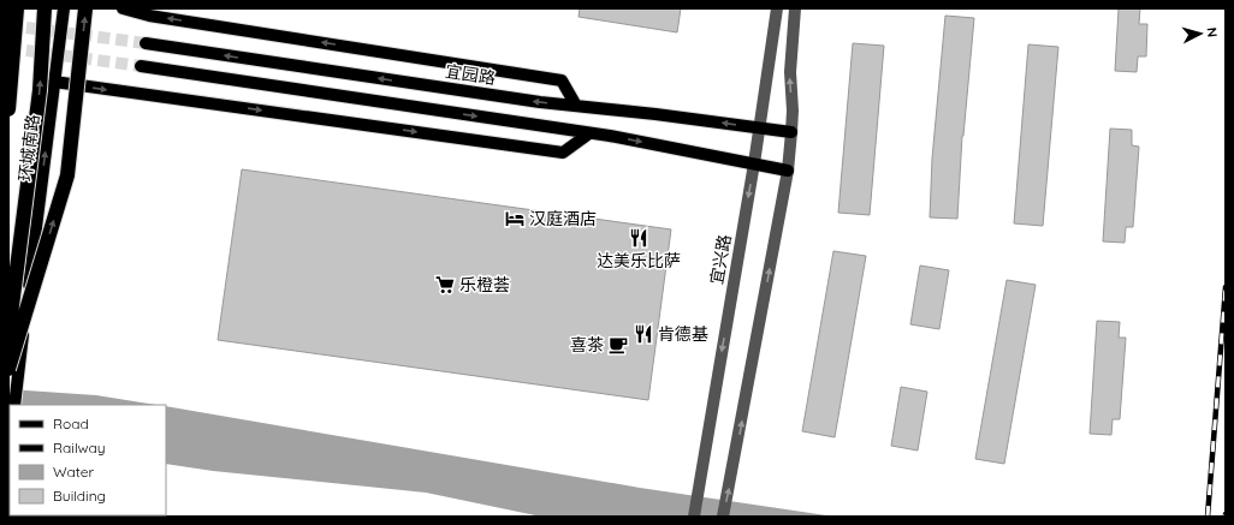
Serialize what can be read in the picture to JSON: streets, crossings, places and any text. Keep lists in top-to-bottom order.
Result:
{
  "streets": {
    "main road": ["宜园路", "环城南路"],
    "street": ["宜兴路"]
  },
  "crossings": [
    ["宜园路", "宜兴路"]
  ],
  "one_way": ["环城南路"],
  "places": {
    "hotel": ["汉庭酒店"],
    "restaurant": ["达美乐比萨", "肯德基"],
    "supermarket": ["乐橙荟"],
    "cafe": ["喜茶"]
  },
  "legend": [
    "Road",
    "Railway",
    "Water",
    "Building"
  ],
  "north": "right"
}
